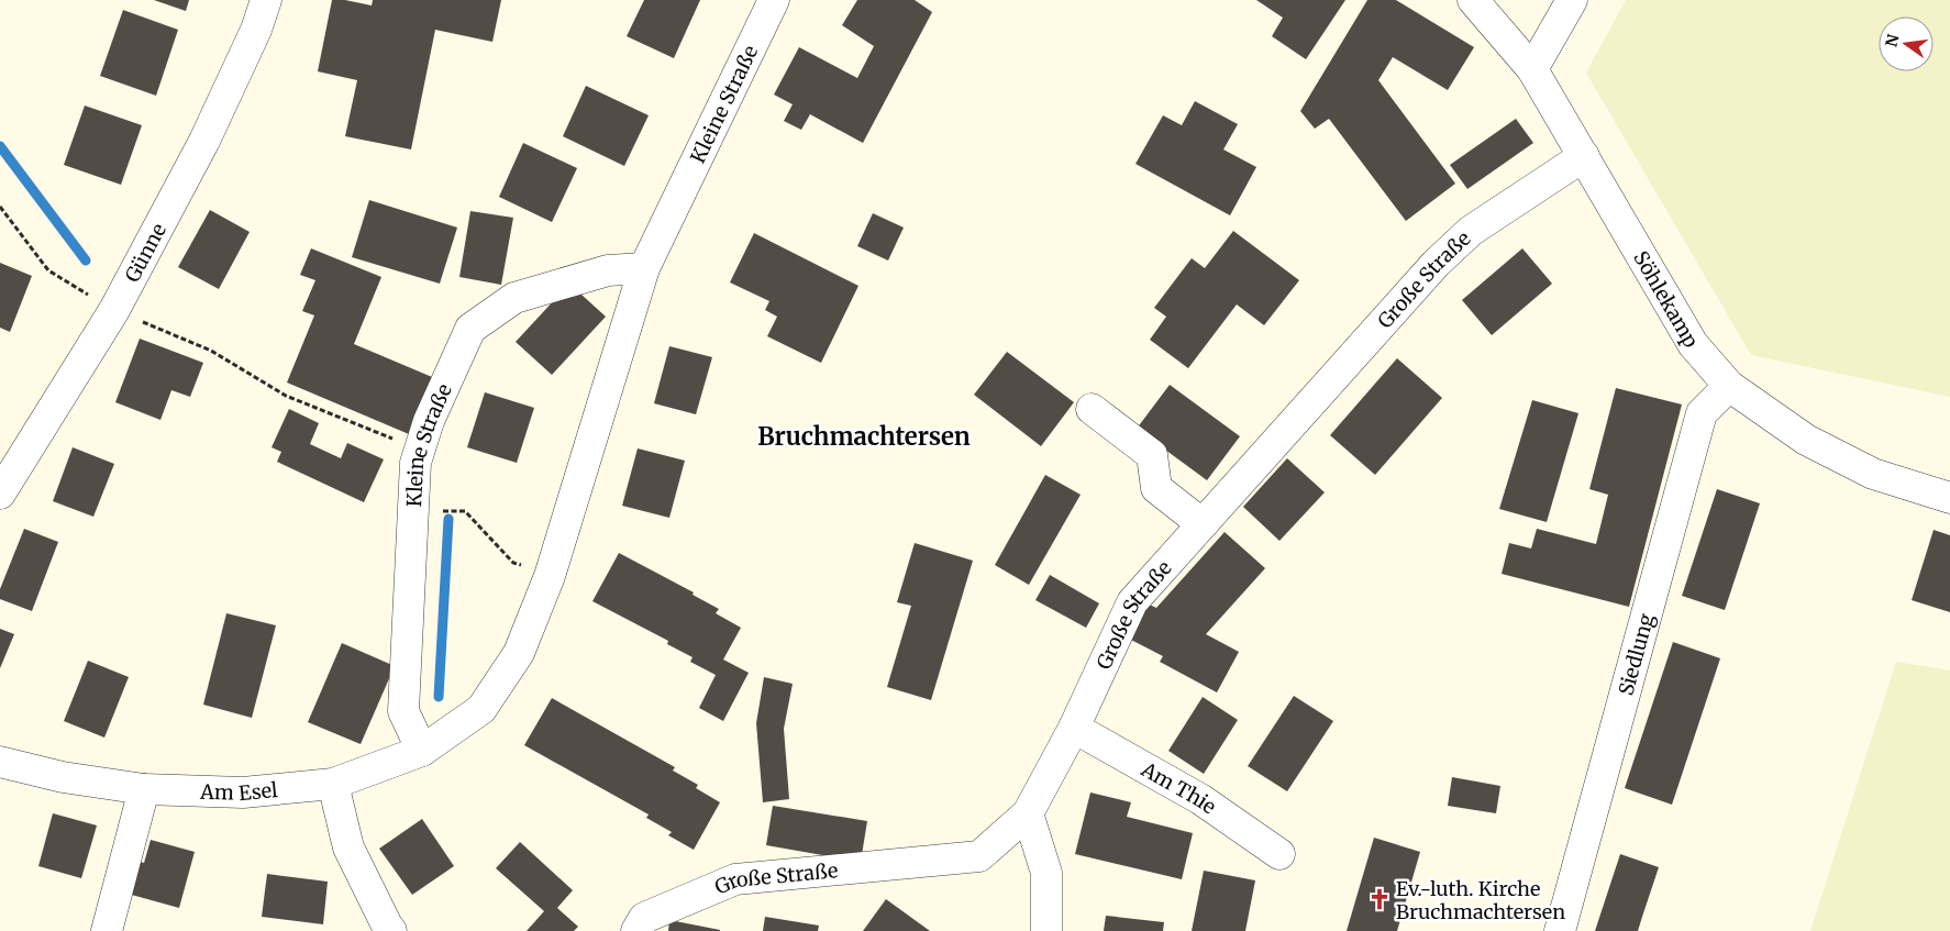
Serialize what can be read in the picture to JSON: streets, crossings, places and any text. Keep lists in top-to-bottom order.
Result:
{
  "streets": {
    "street": [
      "Kleine Straße",
      "Günne",
      "Große Straße",
      "Söhlekamp",
      "Siedlung",
      "Am Thie",
      "Am Esel"
    ]
  },
  "crossings": [
    ["Kleine Straße", "Am Esel"],
    ["Große Straße", "Söhlekamp"],
    ["Große Straße", "Am Thie"],
    ["Söhlekamp", "Siedlung"]
  ],
  "districts": ["Bruchmachtersen"],
  "places": {
    "church": ["Ev.-luth. Kirche Bruchmachtersen"]
  },
  "north": "left"
}
